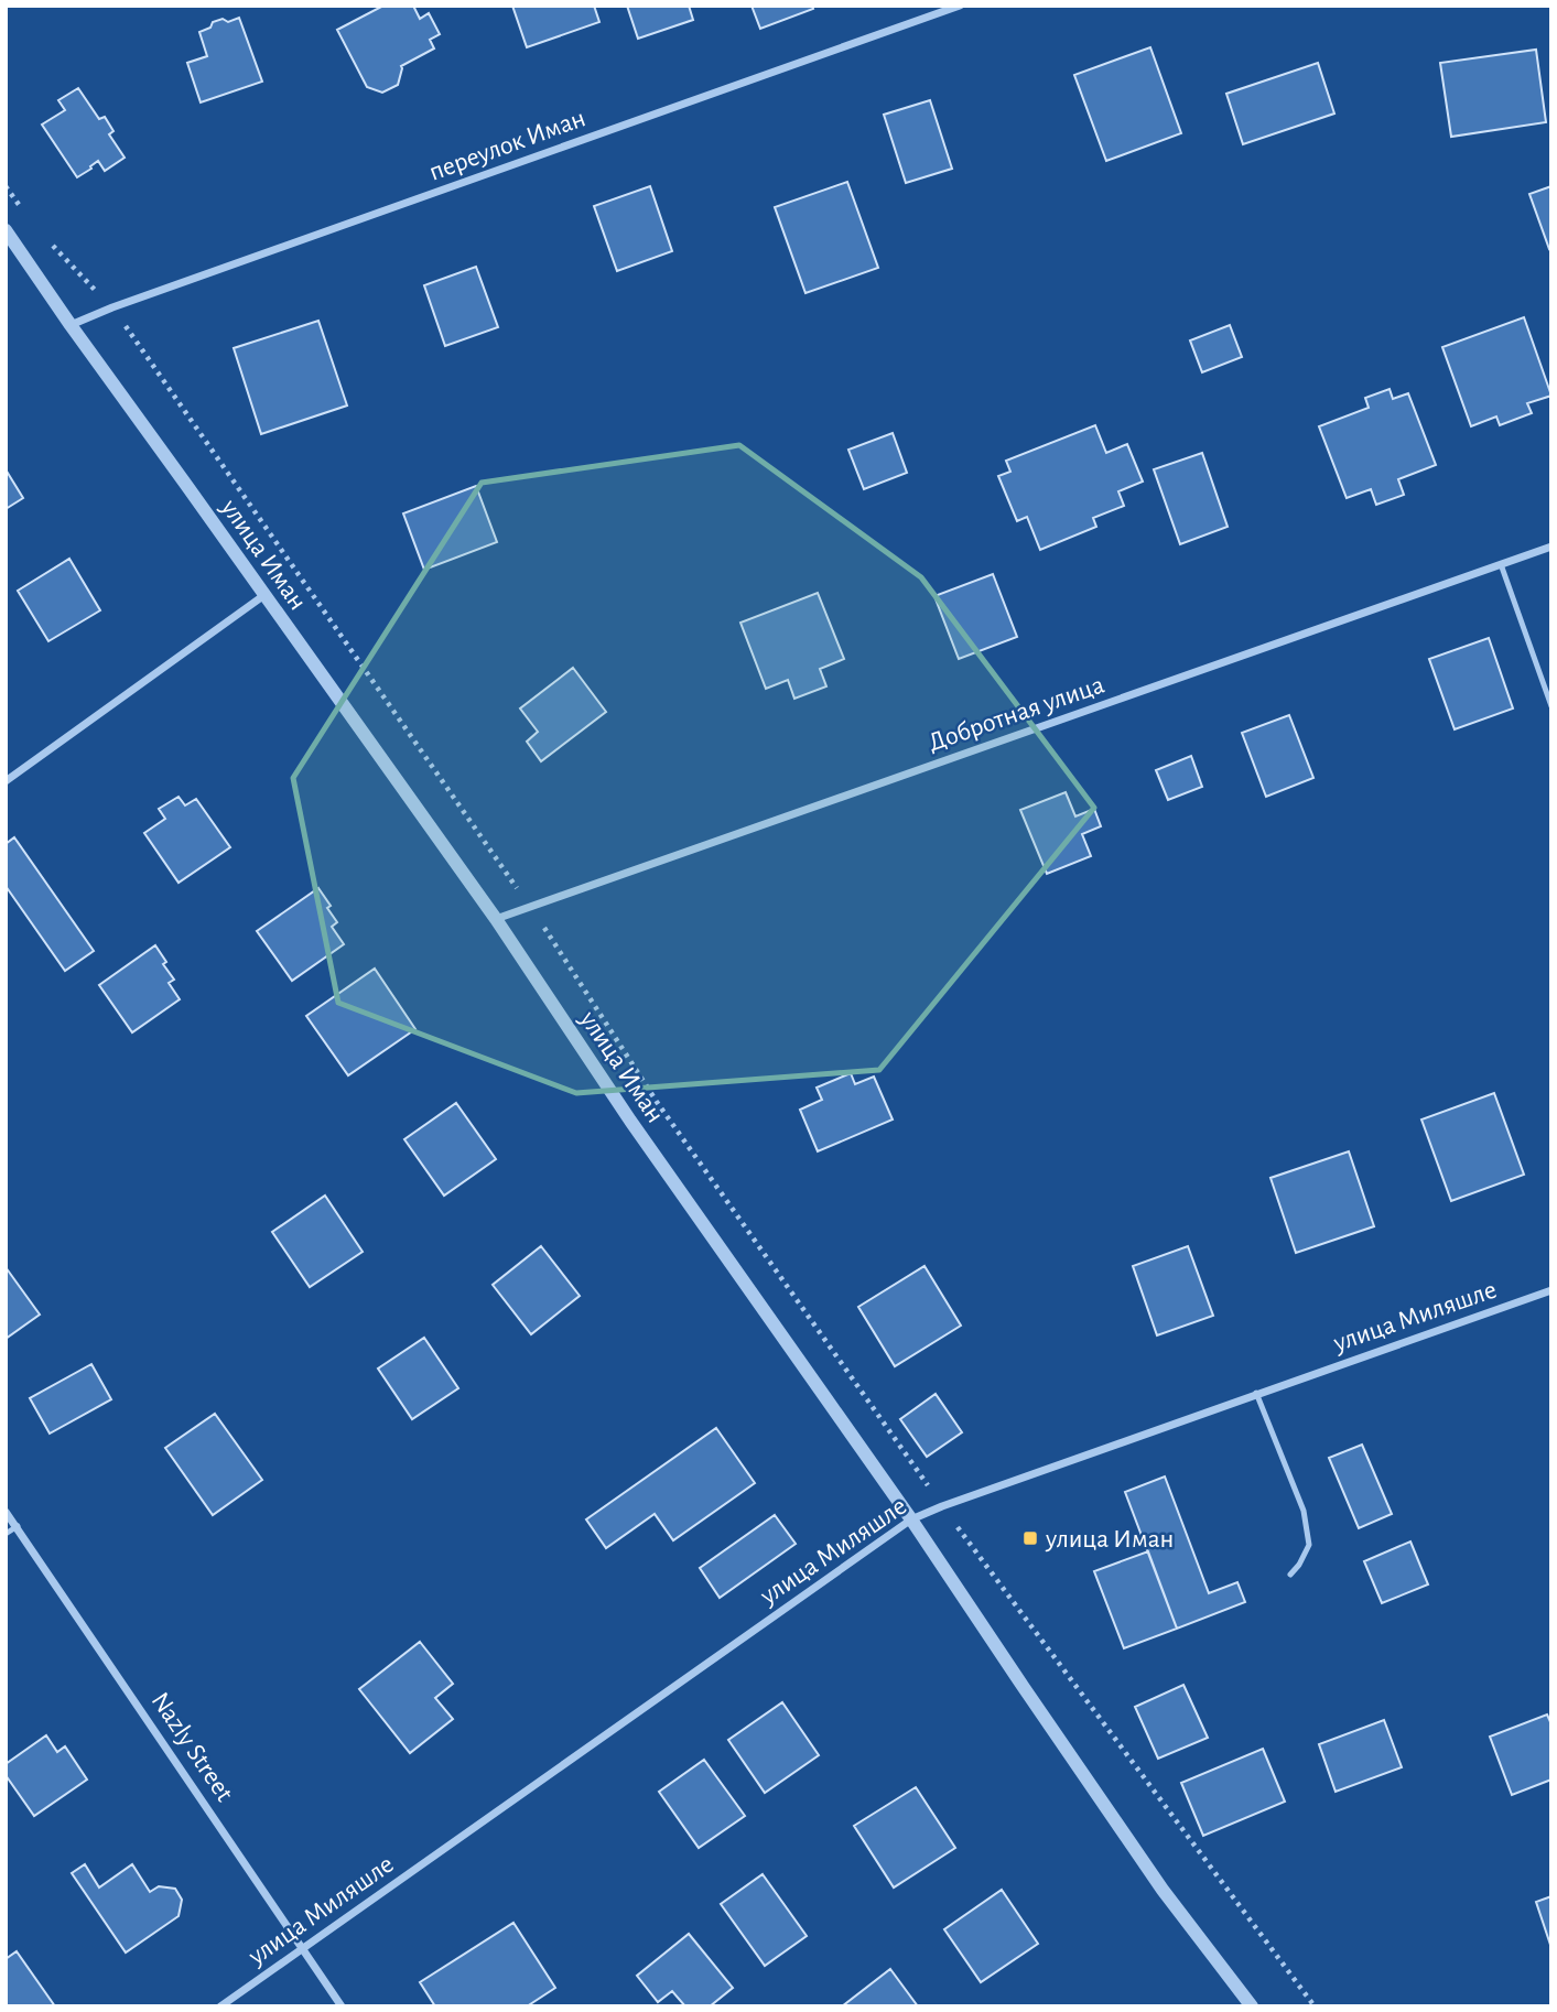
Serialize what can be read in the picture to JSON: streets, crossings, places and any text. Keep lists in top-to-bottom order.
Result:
{
  "streets": {
    "street": [
      "переулок Иман",
      "улица Иман",
      "Добротная улица",
      "улица Миляшле",
      "Nazly Street"
    ]
  },
  "crossings": [
    ["переулок Иман", "улица Иман"],
    ["улица Иман", "Добротная улица"],
    ["улица Иман", "улица Миляшле"],
    ["улица Миляшле", "Nazly Street"]
  ],
  "places": {
    "transit": ["улица Иман"]
  }
}
